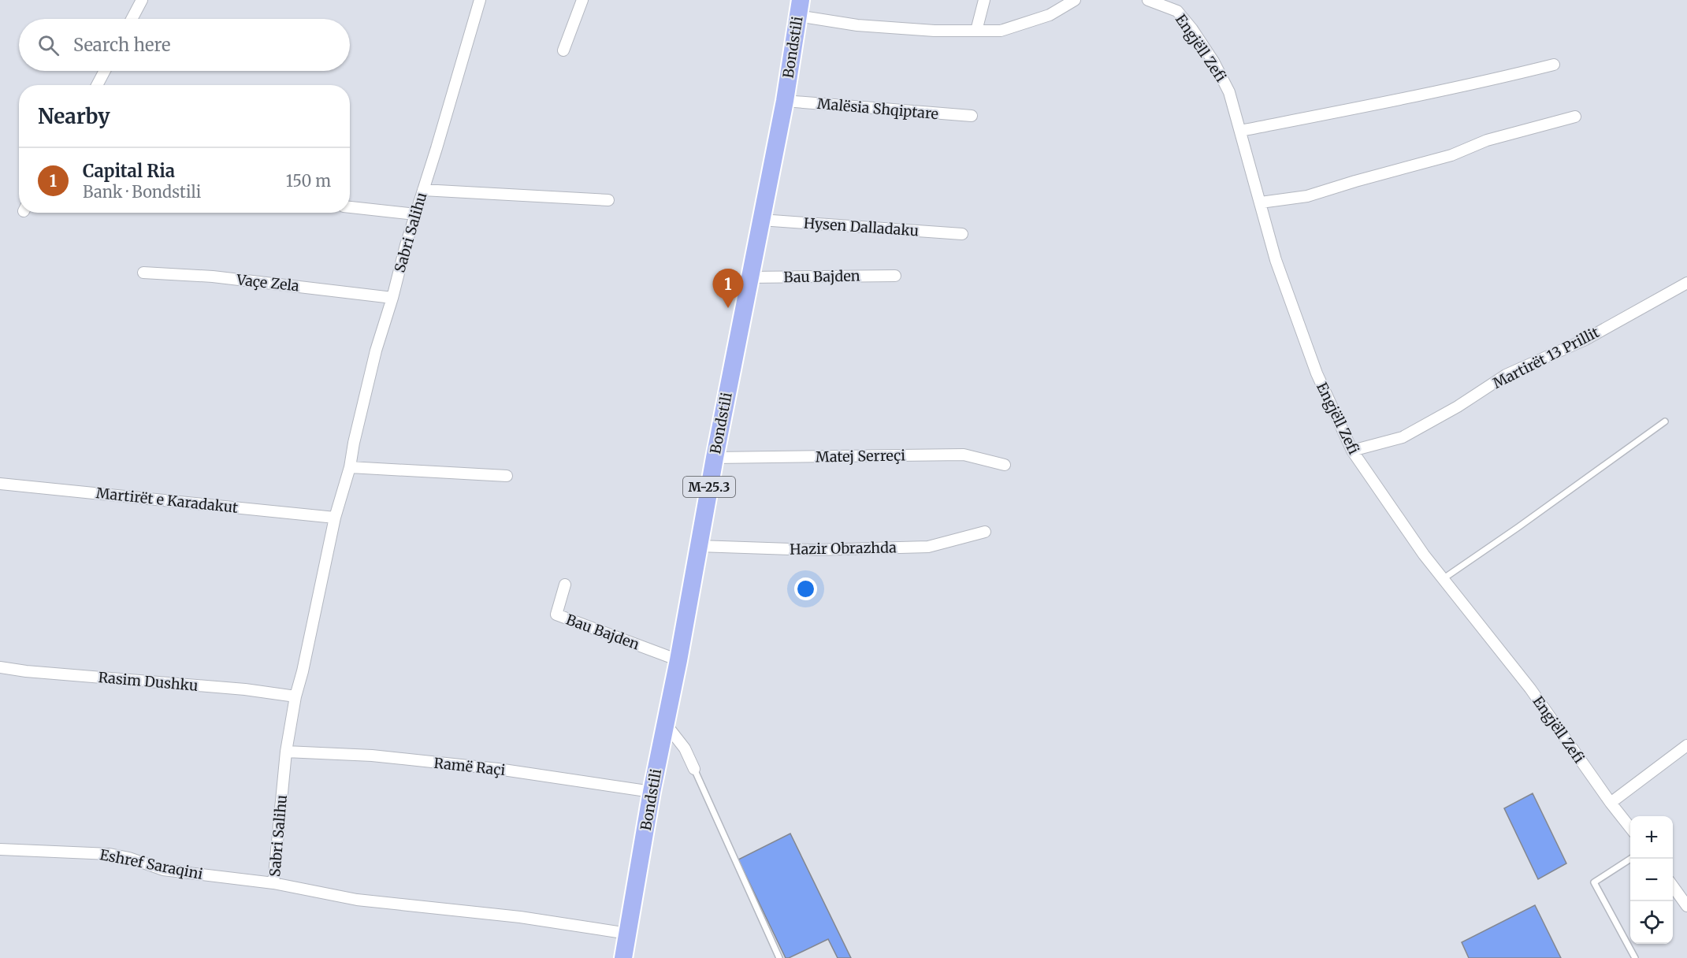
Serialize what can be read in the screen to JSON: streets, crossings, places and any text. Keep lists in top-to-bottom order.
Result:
{
  "streets": {
    "main road": ["Bondstili", "M-25.3"],
    "street": [
      "Engjëll Zefi",
      "Malësia Shqiptare",
      "Hysen Dalladaku",
      "Sabri Salihu",
      "Bau Bajden",
      "Vaçe Zela",
      "Martirët 13 Prillit",
      "Matej Serreçi",
      "Martirët e Karadakut",
      "Hazir Obrazhda",
      "Rasim Dushku",
      "Ramë Raçi",
      "Eshref Saraqini"
    ]
  },
  "crossings": [
    ["Bondstili", "Malësia Shqiptare"],
    ["Bondstili", "Hysen Dalladaku"],
    ["Bondstili", "Sabri Salihu"],
    ["Bondstili", "Bau Bajden"],
    ["Bondstili", "Matej Serreçi"],
    ["Bondstili", "Hazir Obrazhda"],
    ["Bondstili", "Ramë Raçi"],
    ["Engjëll Zefi", "Martirët 13 Prillit"],
    ["Sabri Salihu", "Vaçe Zela"],
    ["Sabri Salihu", "Martirët e Karadakut"],
    ["Sabri Salihu", "Rasim Dushku"],
    ["Sabri Salihu", "Ramë Raçi"],
    ["Sabri Salihu", "Eshref Saraqini"]
  ],
  "page": {
    "search": "Search here",
    "heading": "Nearby",
    "list": [
      {
        "mark": "1",
        "name": "Capital Ria",
        "note": "Bank · Bondstili",
        "value": "150 m"
      }
    ],
    "pins": "1",
    "map_buttons": ["+", "−"]
  }
}
